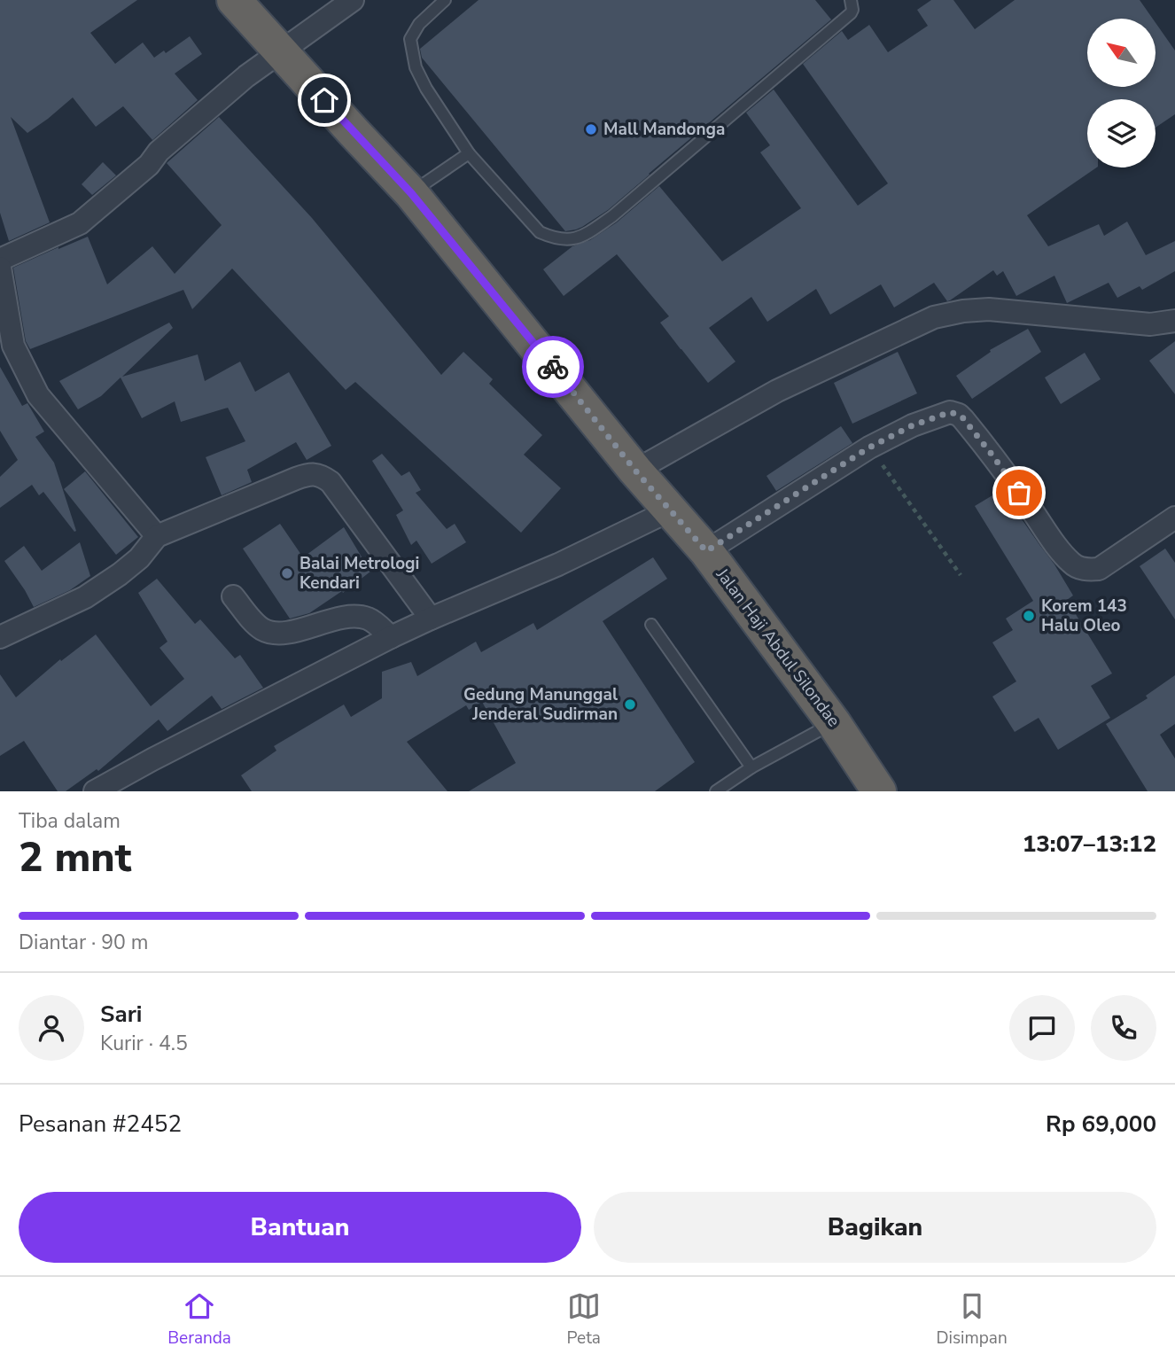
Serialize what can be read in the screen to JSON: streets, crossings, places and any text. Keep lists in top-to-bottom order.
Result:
{
  "streets": {
    "highway": ["Jalan Haji Abdul Silondae"]
  },
  "places": [
    "Mall Mandonga",
    "Balai Metrologi Kendari",
    "Korem 143 Halu Oleo",
    "Gedung Manunggal Jenderal Sudirman"
  ],
  "north": "top left",
  "page": {
    "heading": ["2 mnt", "Tiba dalam", "13:07–13:12"],
    "panel": [
      "Sari",
      "Kurir · 4.5",
      "Pesanan #2452",
      "Rp 69,000"
    ],
    "bar": "Diantar · 90 m",
    "buttons": ["Bantuan", "Bagikan"],
    "tabs": ["Beranda", "Peta", "Disimpan"]
  }
}
